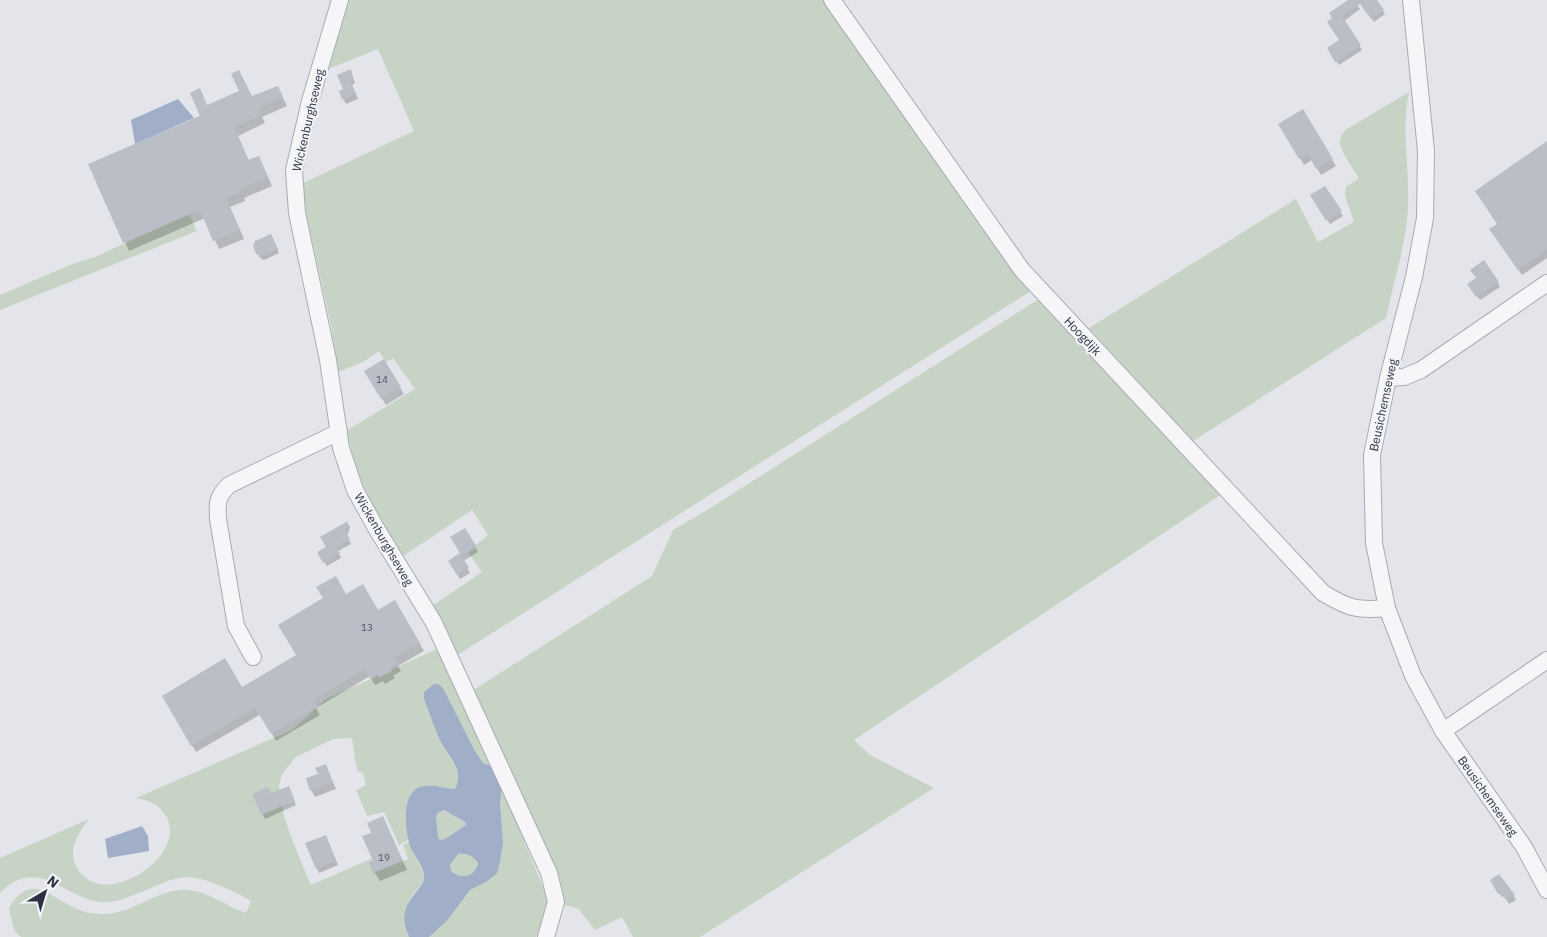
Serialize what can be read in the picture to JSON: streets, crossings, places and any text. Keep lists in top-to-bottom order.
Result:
{
  "streets": {
    "street": ["Wickenburghseweg", "Hoogdijk", "Beusichemseweg"]
  },
  "crossings": [
    ["Hoogdijk", "Beusichemseweg"]
  ],
  "house_numbers": ["14", "13", "19"],
  "north": "top right"
}
